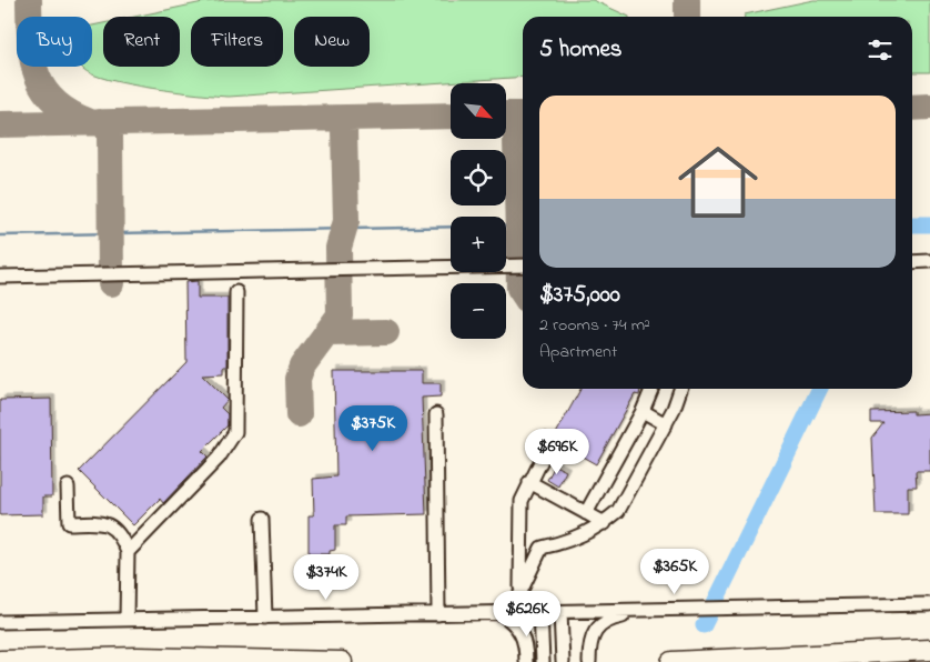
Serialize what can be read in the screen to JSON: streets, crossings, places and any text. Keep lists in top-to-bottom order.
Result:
{
  "north": "bottom right",
  "page": {
    "chip": [
      "Buy",
      "Rent",
      "Filters",
      "New"
    ],
    "heading": "5 homes",
    "map_buttons": ["+", "−"],
    "list": [
      {
        "name": "$375,000",
        "note": "2 rooms · 74 m² · Apartment"
      }
    ],
    "price": [
      "$375K",
      "$696K",
      "$365K",
      "$374K",
      "$626K"
    ]
  }
}
